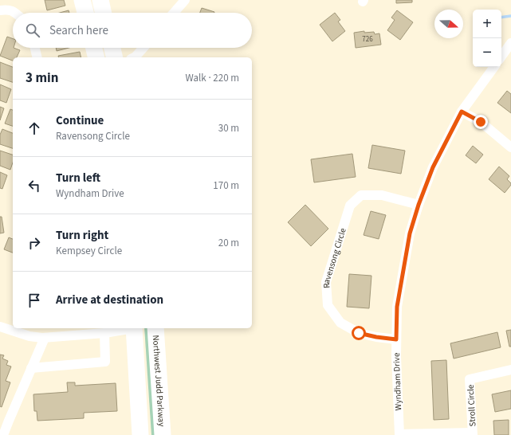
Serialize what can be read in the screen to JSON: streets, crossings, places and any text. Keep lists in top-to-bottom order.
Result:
{
  "streets": {
    "highway": ["Northwest Judd Parkway"],
    "street": ["Ravensong Circle", "Wyndham Drive", "Stroll Circle"]
  },
  "crossings": [
    ["Ravensong Circle", "Wyndham Drive"]
  ],
  "house_numbers": ["726"],
  "north": "right",
  "page": {
    "map_buttons": ["+", "−"],
    "search": "Search here",
    "heading": ["3 min", "Walk · 220 m"],
    "list": [
      ["Continue", "Ravensong Circle", "30 m"],
      ["Turn left", "Wyndham Drive", "170 m"],
      ["Turn right", "Kempsey Circle", "20 m"],
      "Arrive at destination"
    ]
  }
}
